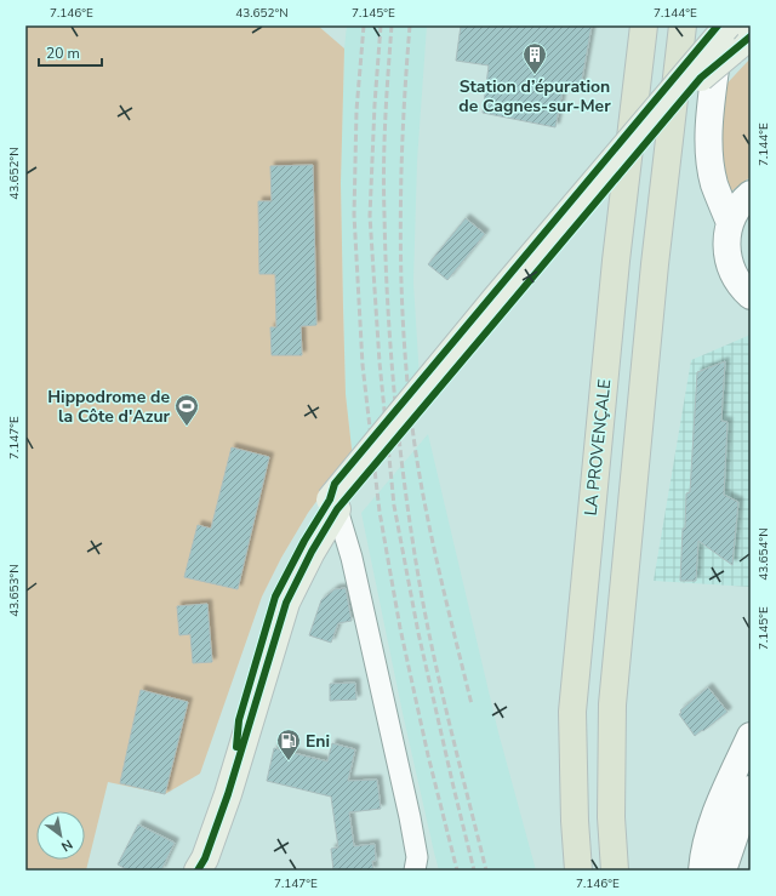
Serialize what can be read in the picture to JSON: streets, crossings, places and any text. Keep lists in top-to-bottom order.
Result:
{
  "streets": {
    "highway": ["LA PROVENÇALE"]
  },
  "places": {
    "building": ["Station d’épuration de Cagnes-sur-Mer"],
    "sports": ["Hippodrome de la Côte d'Azur"],
    "fuel station": ["Eni"]
  },
  "scale_bar": "20 m",
  "north": "bottom right",
  "coordinates": [
    "7.146°E",
    "43.652°N",
    "7.145°E",
    "7.144°E",
    "7.147°E",
    "43.654°N",
    "43.653°N"
  ]
}
